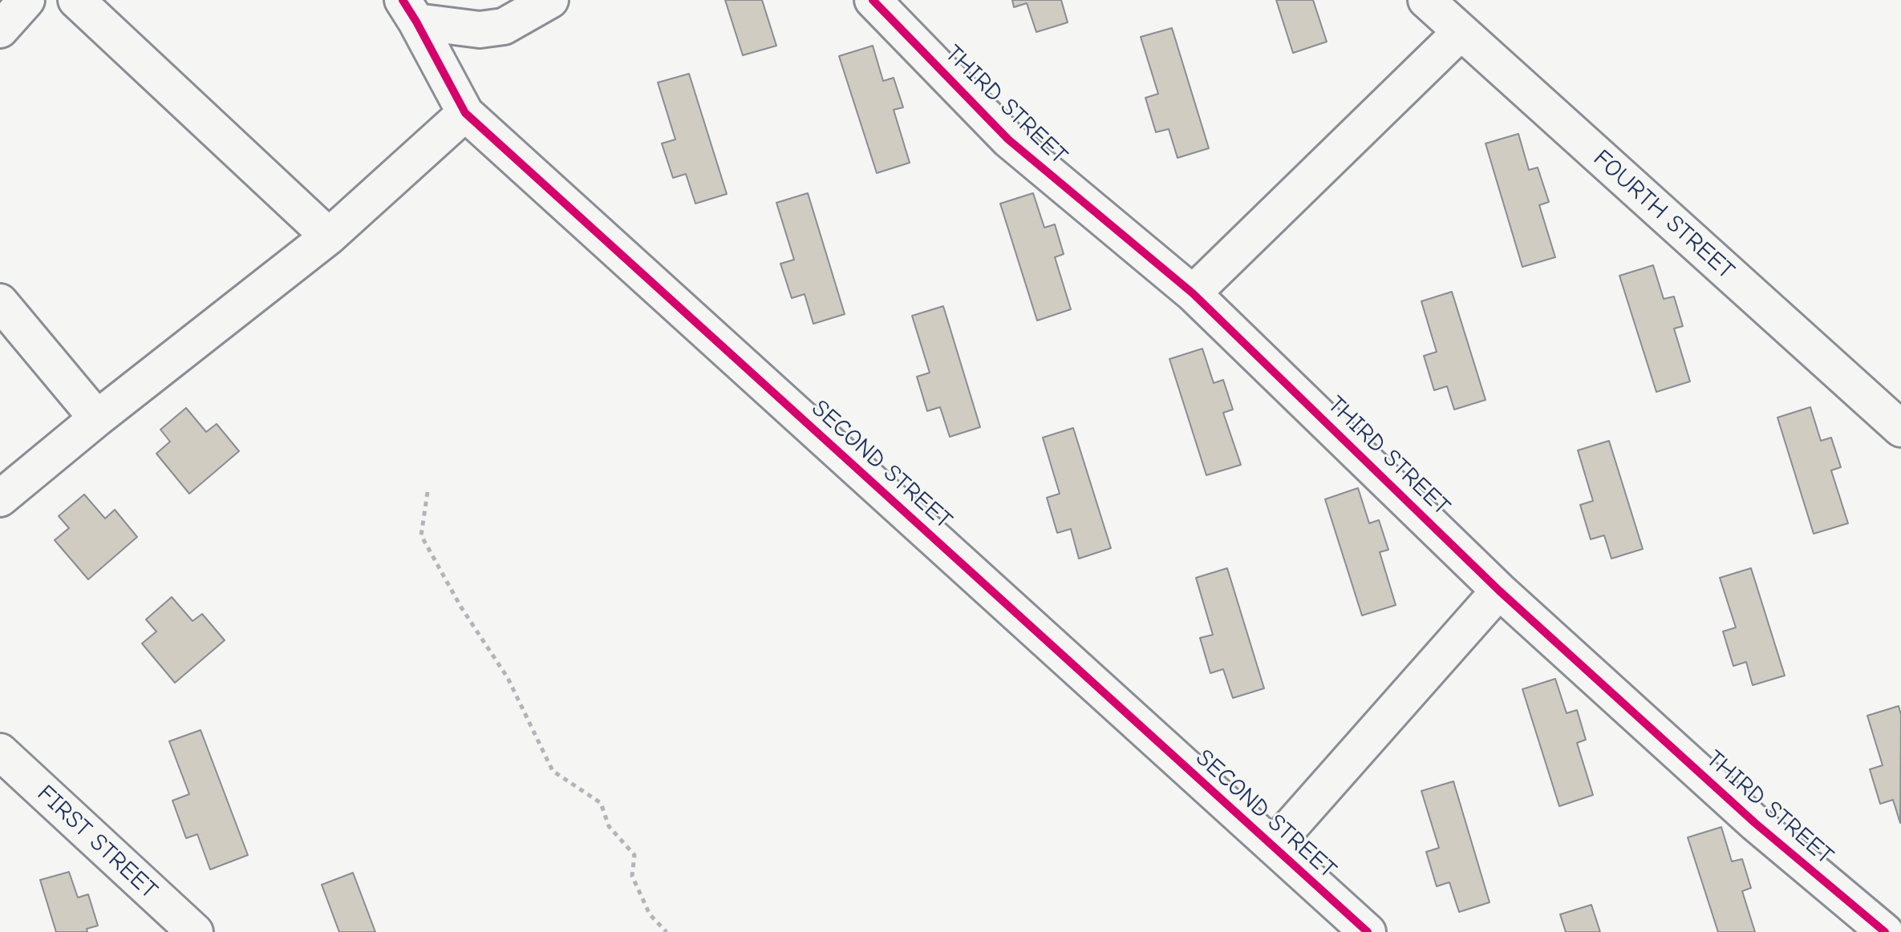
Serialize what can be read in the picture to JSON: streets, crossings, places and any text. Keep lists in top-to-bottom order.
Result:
{
  "streets": {
    "street": [
      "THIRD STREET",
      "FOURTH STREET",
      "SECOND STREET",
      "FIRST STREET"
    ]
  }
}
